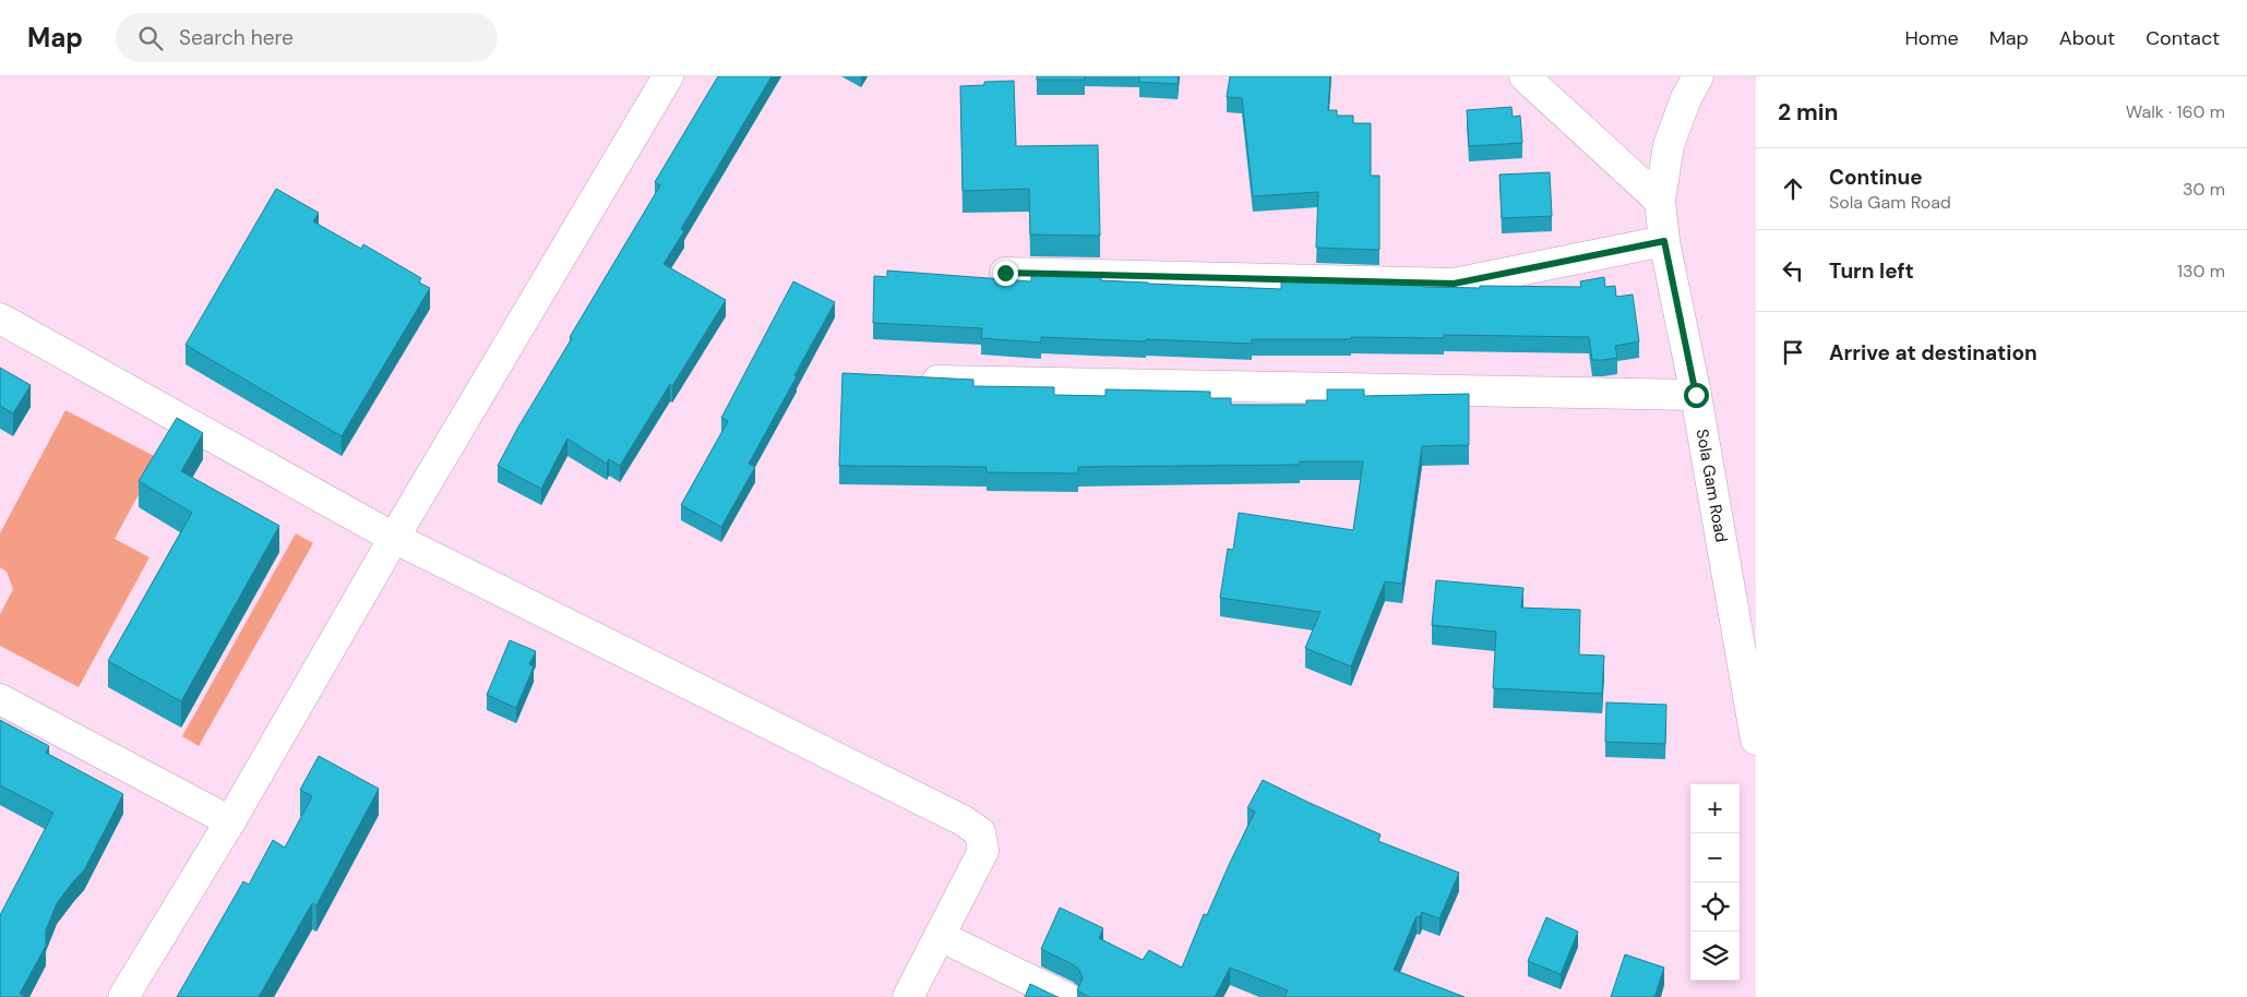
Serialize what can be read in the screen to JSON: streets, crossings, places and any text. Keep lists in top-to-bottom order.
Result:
{
  "streets": {
    "street": ["Sola Gam Road"]
  },
  "page": {
    "header": "Map",
    "search": "Search here",
    "nav": [
      "Home",
      "Map",
      "About",
      "Contact"
    ],
    "heading": ["2 min", "Walk · 160 m"],
    "list": [
      ["Continue", "Sola Gam Road", "30 m"],
      ["Turn left", "130 m"],
      "Arrive at destination"
    ],
    "map_buttons": ["+", "−"]
  }
}
